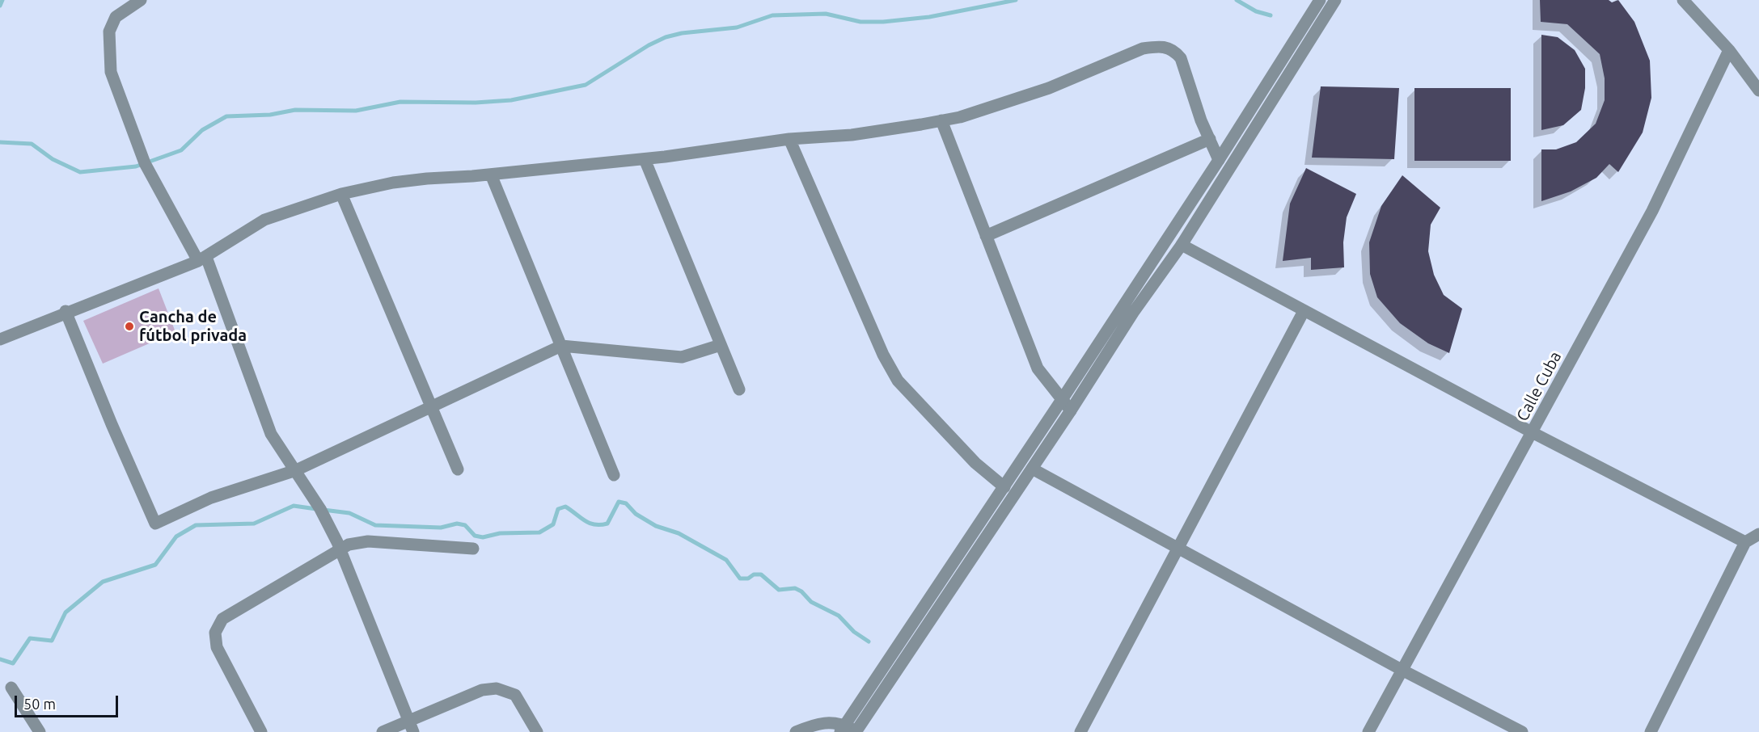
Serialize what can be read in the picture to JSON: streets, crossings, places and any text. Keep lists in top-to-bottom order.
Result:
{
  "streets": {
    "street": ["Calle Cuba"]
  },
  "places": ["Cancha de fútbol privada"],
  "scale_bar": "50 m"
}
